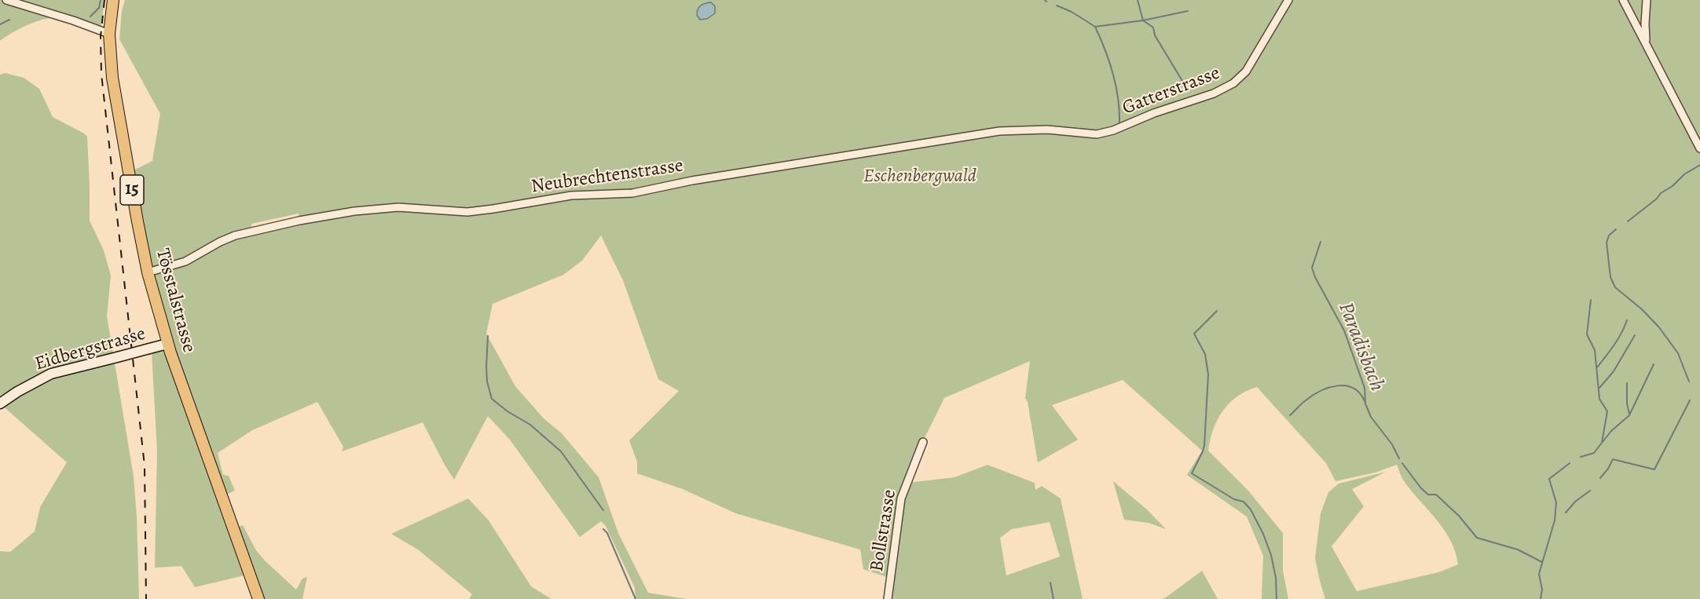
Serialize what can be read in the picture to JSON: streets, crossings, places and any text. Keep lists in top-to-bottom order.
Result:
{
  "streets": {
    "main road": ["15", "Tösstalstrasse"],
    "street": [
      "Gatterstrasse",
      "Neubrechtenstrasse",
      "Eidbergstrasse",
      "Bollstrasse"
    ]
  },
  "crossings": [
    ["Gatterstrasse", "Neubrechtenstrasse"],
    ["Neubrechtenstrasse", "Tösstalstrasse"],
    ["Tösstalstrasse", "Eidbergstrasse"]
  ],
  "water": ["Paradisbach"],
  "parks": ["Eschenbergwald"]
}
